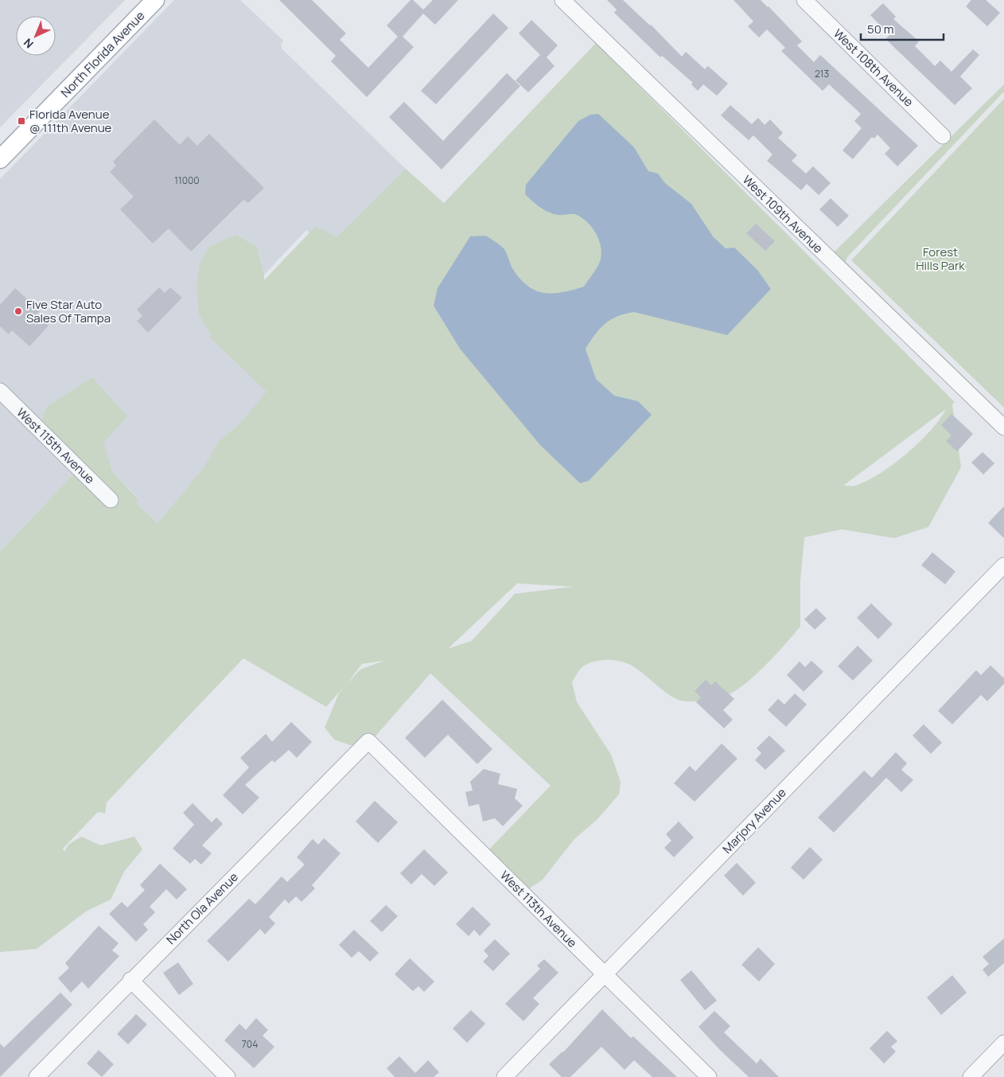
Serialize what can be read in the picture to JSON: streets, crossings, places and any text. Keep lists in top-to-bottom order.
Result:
{
  "streets": {
    "main road": ["North Florida Avenue"],
    "street": [
      "West 108th Avenue",
      "West 109th Avenue",
      "West 115th Avenue",
      "Marjory Avenue",
      "North Ola Avenue",
      "West 113th Avenue"
    ]
  },
  "crossings": [
    ["Marjory Avenue", "West 113th Avenue"],
    ["North Ola Avenue", "West 113th Avenue"]
  ],
  "parks": ["Forest Hills Park"],
  "places": {
    "transit": ["Florida Avenue @ 111th Avenue"],
    "other": ["Five Star Auto Sales Of Tampa"]
  },
  "house_numbers": ["213", "11000", "704"],
  "scale_bar": "50 m",
  "north": "bottom left"
}
